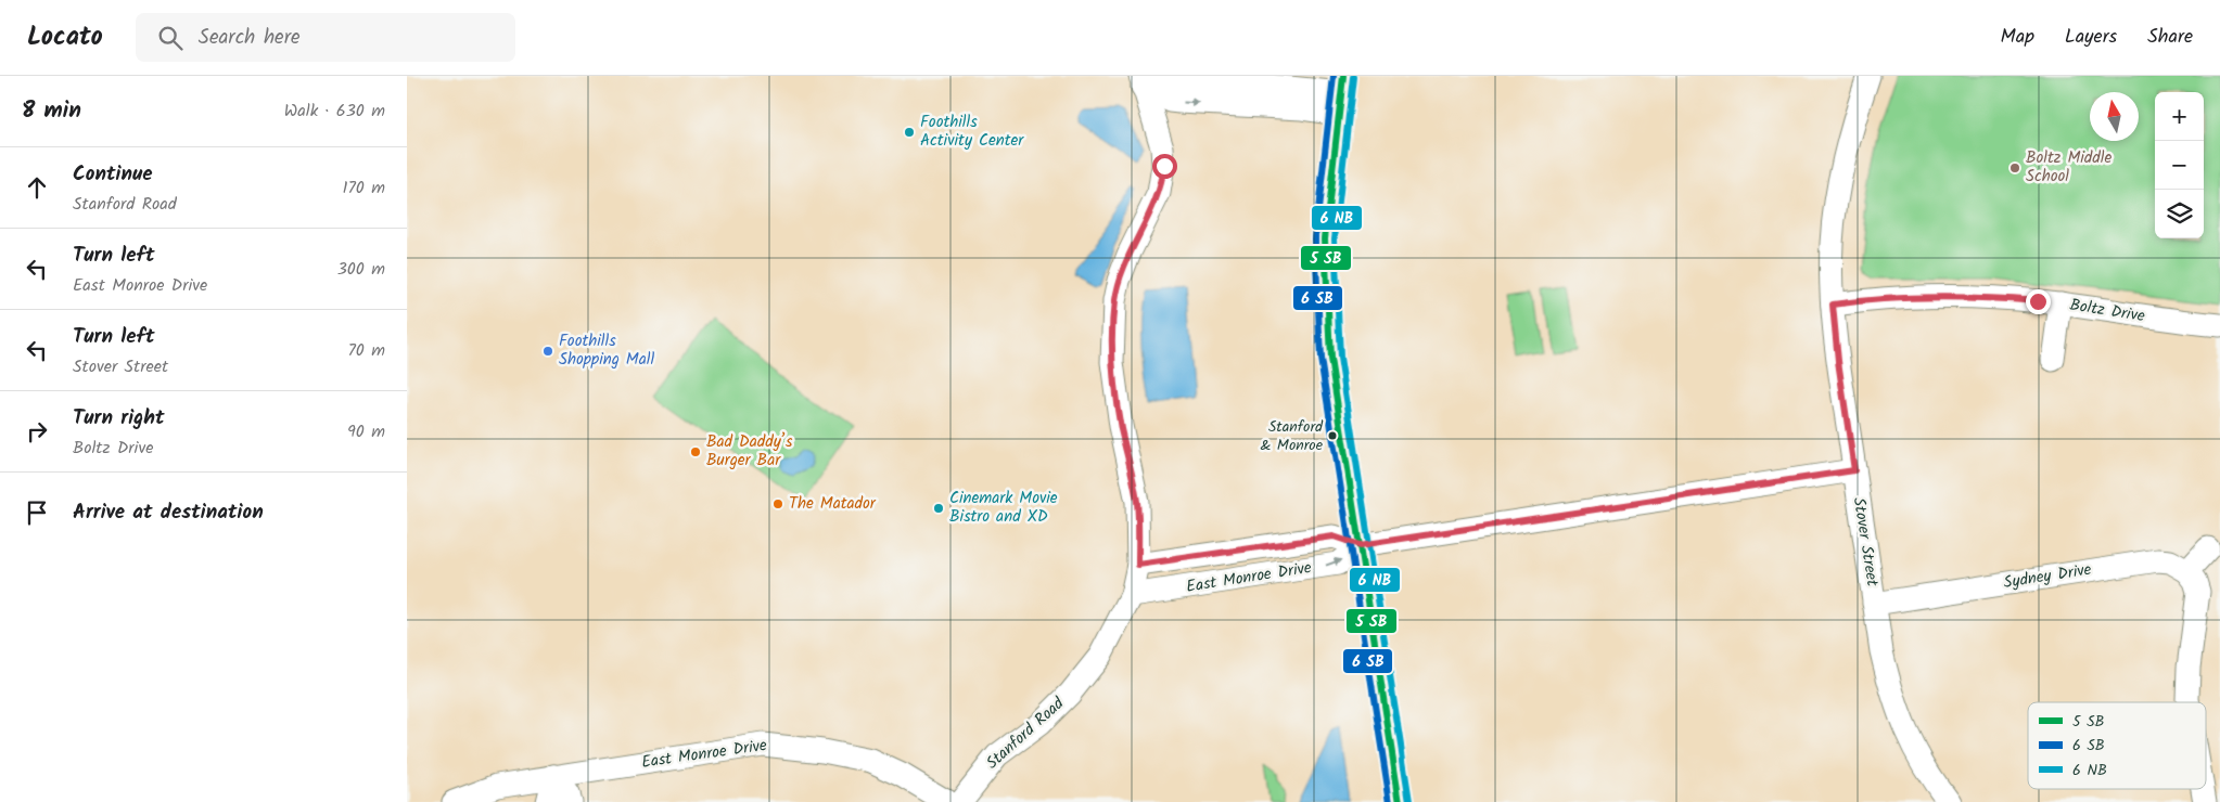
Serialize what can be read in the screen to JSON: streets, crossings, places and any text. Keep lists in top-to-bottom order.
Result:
{
  "streets": {
    "street": [
      "Boltz Drive",
      "Stover Street",
      "Sydney Drive",
      "East Monroe Drive",
      "Stanford Road"
    ]
  },
  "crossings": [
    ["Boltz Drive", "Stover Street"],
    ["Stover Street", "Sydney Drive"],
    ["Stover Street", "East Monroe Drive"],
    ["East Monroe Drive", "Stanford Road"]
  ],
  "places": [
    "Foothills Activity Center",
    "Boltz Middle School",
    "Foothills Shopping Mall",
    "Stanford & Monroe",
    "Bad Daddy’s Burger Bar",
    "The Matador",
    "Cinemark Movie Bistro and XD"
  ],
  "legend": ["5 SB", "6 SB", "6 NB"],
  "north": "top",
  "page": {
    "header": "Locato",
    "search": "Search here",
    "nav": ["Map", "Layers", "Share"],
    "heading": ["8 min", "Walk · 630 m"],
    "map_buttons": ["+", "−"],
    "list": [
      ["Continue", "Stanford Road", "170 m"],
      ["Turn left", "East Monroe Drive", "300 m"],
      ["Turn left", "Stover Street", "70 m"],
      ["Turn right", "Boltz Drive", "90 m"],
      "Arrive at destination"
    ]
  }
}
